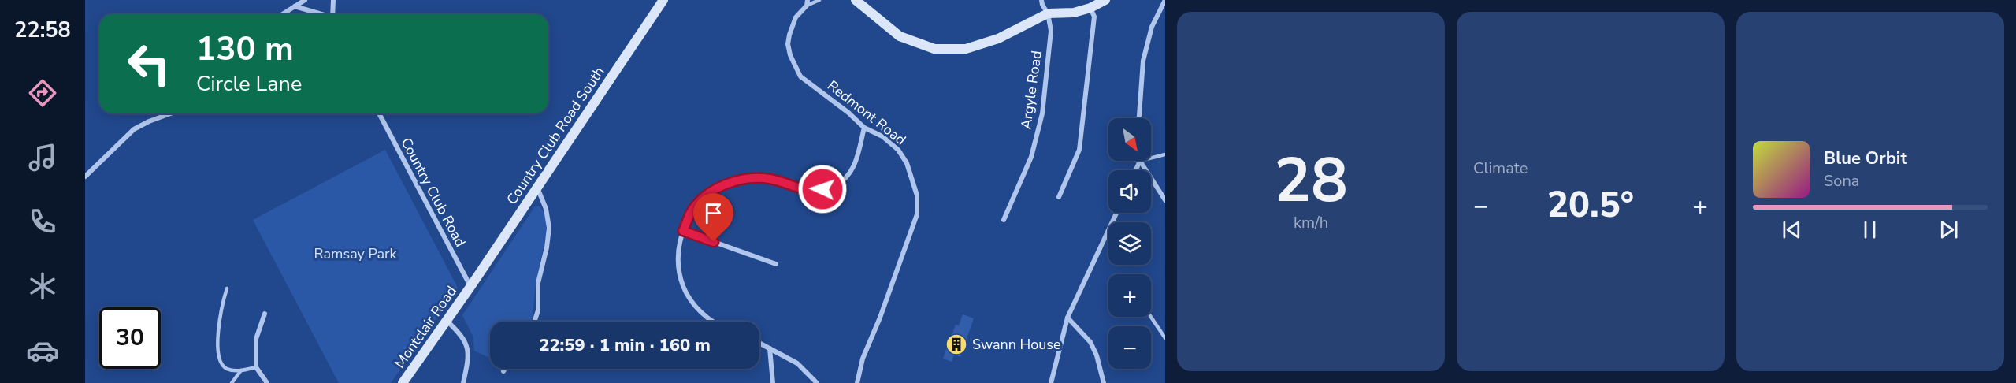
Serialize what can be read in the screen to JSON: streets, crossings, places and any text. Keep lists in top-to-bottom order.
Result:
{
  "streets": {
    "main road": ["Country Club Road South", "Montclair Road"],
    "street": ["Argyle Road", "Redmont Road", "Country Club Road"]
  },
  "crossings": [
    ["Country Club Road South", "Country Club Road"],
    ["Country Club Road South", "Montclair Road"],
    ["Country Club Road", "Montclair Road"]
  ],
  "parks": ["Ramsay Park"],
  "places": {
    "building": ["Swann House"]
  },
  "north": "bottom right",
  "page": {
    "tabs": "22:58",
    "tile": [
      ["28", "km/h"],
      "Climate"
    ],
    "turn": ["130 m", "Circle Lane"],
    "map_buttons": ["+", "−"],
    "song": ["Blue Orbit", "Sona"],
    "heat": ["−", "20.5°", "+"],
    "limit": "30",
    "trip": "22:59 · 1 min · 160 m"
  }
}
